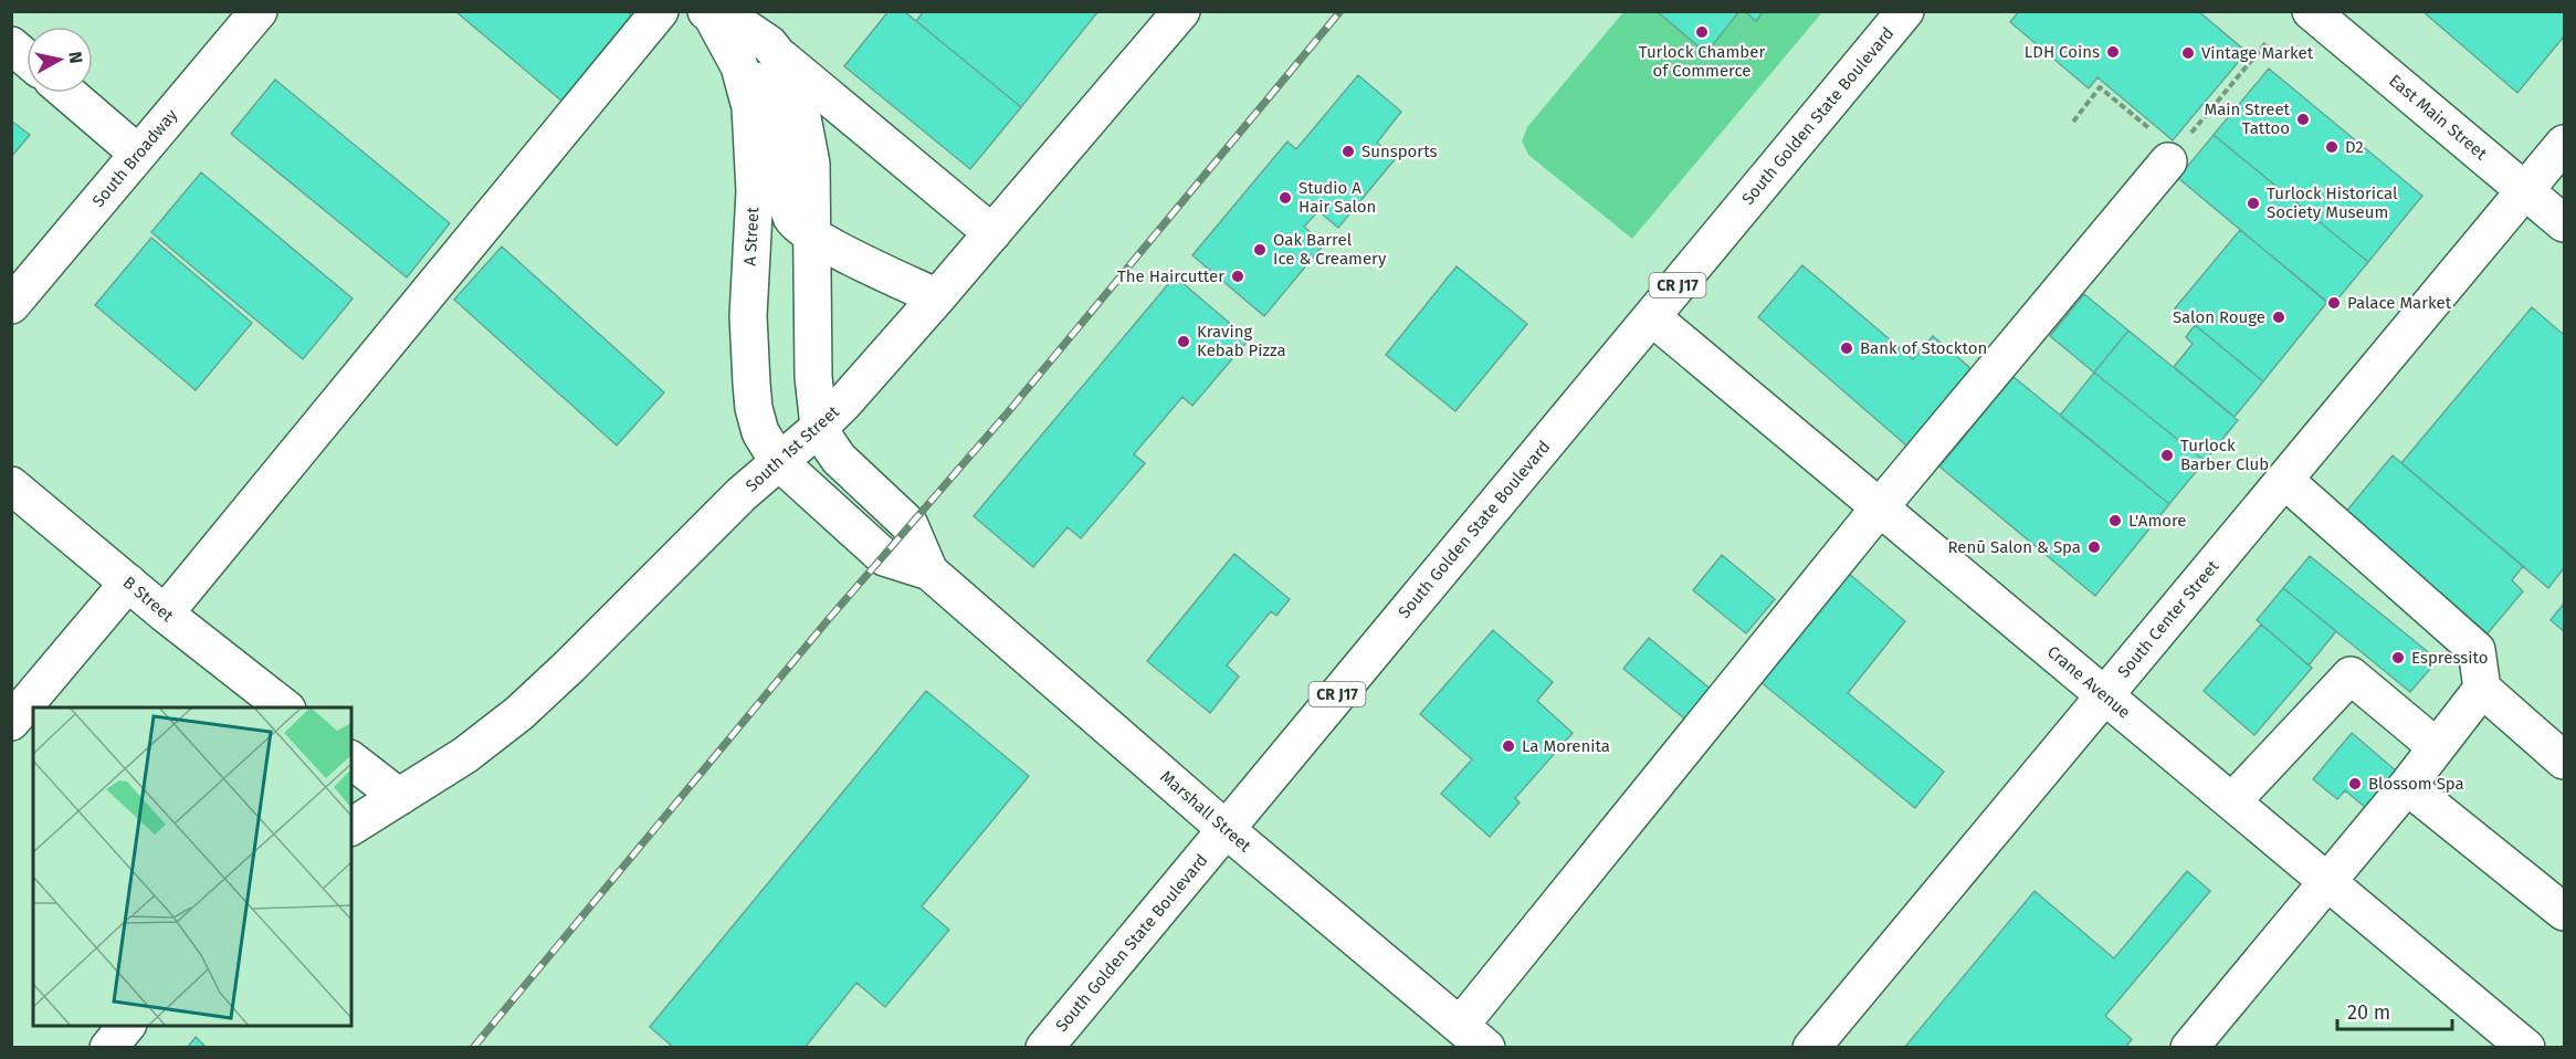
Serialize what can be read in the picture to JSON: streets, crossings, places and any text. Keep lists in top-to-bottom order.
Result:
{
  "streets": {
    "street": [
      "South Golden State Boulevard",
      "East Main Street",
      "South Broadway",
      "A Street",
      "CR J17",
      "South 1st Street",
      "B Street",
      "South Center Street",
      "Crane Avenue",
      "Marshall Street"
    ]
  },
  "crossings": [
    ["South Golden State Boulevard", "Crane Avenue"],
    ["South Golden State Boulevard", "Marshall Street"],
    ["East Main Street", "South Center Street"],
    ["A Street", "South 1st Street"],
    ["A Street", "Marshall Street"],
    ["South 1st Street", "Marshall Street"],
    ["South Center Street", "Crane Avenue"]
  ],
  "places": [
    "Turlock Chamber of Commerce",
    "LDH Coins",
    "Vintage Market",
    "Main Street Tattoo",
    "D2",
    "Sunsports",
    "Studio A Hair Salon",
    "Turlock Historical Society Museum",
    "Oak Barrel Ice & Creamery",
    "The Haircutter",
    "Palace Market",
    "Salon Rouge",
    "Kraving Kebab Pizza",
    "Bank of Stockton",
    "Turlock Barber Club",
    "L'Amore",
    "Renū Salon & Spa",
    "Espressito",
    "La Morenita",
    "Blossom Spa"
  ],
  "scale_bar": "20 m",
  "north": "right"
}
